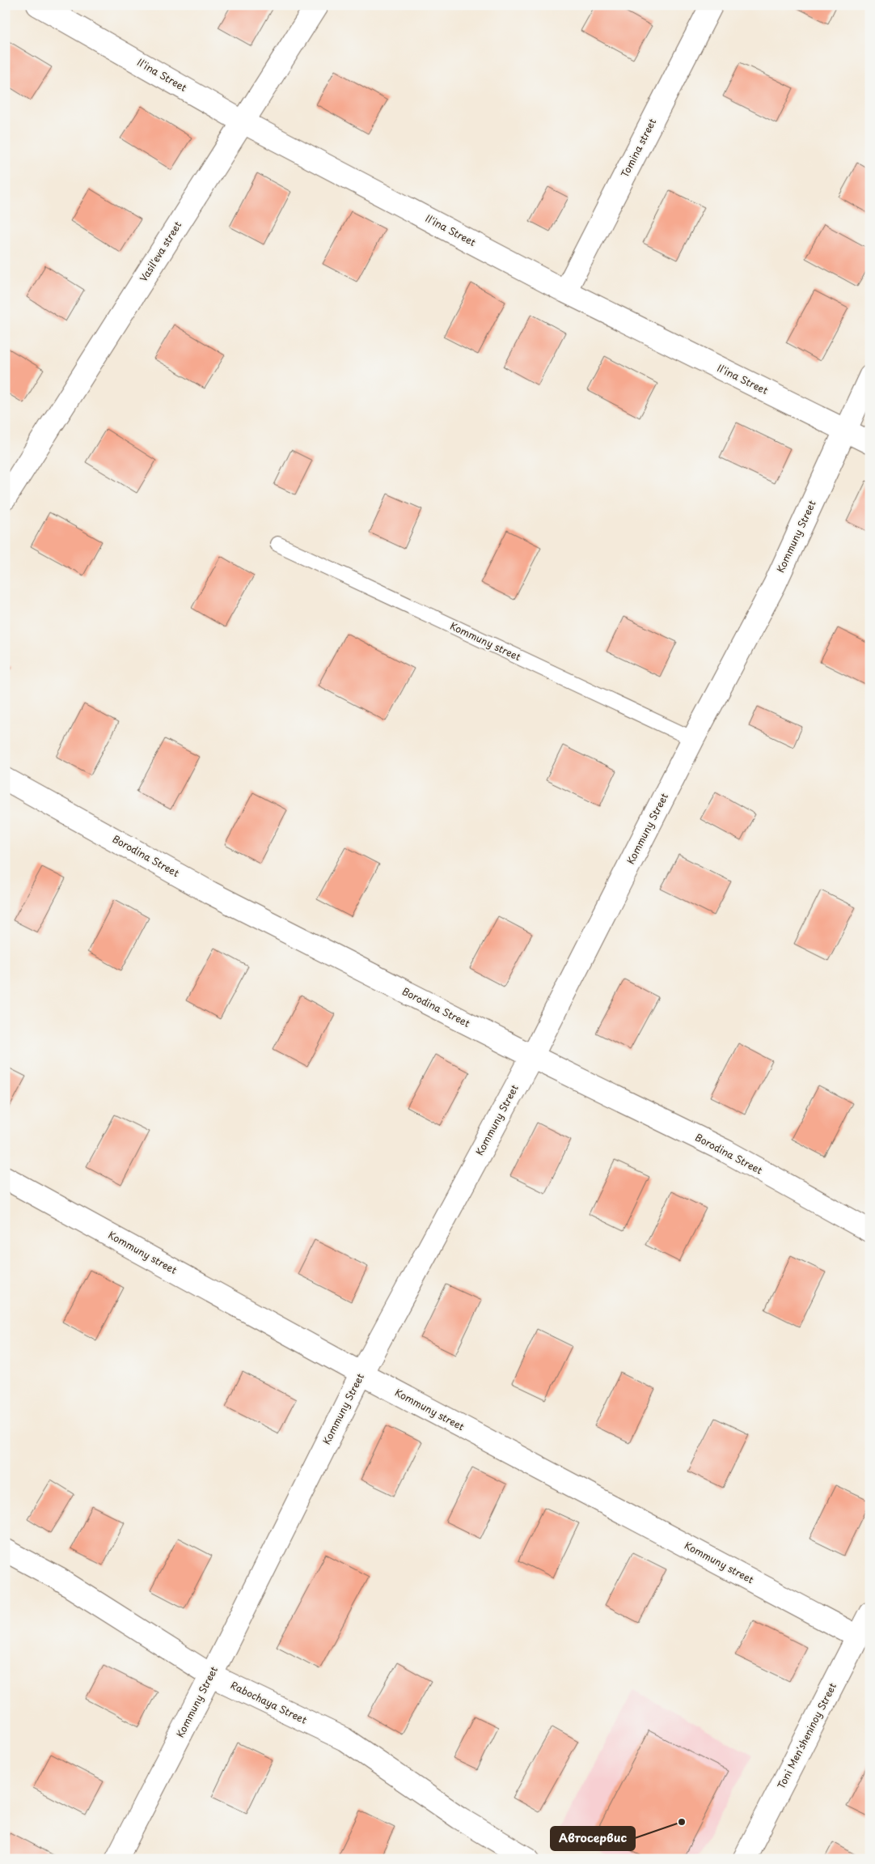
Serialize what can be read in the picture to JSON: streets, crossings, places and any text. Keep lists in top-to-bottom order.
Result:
{
  "streets": {
    "street": [
      "Il'ina Street",
      "Tomina street",
      "Vasil'eva street",
      "Kommuny Street",
      "Kommuny street",
      "Borodina Street",
      "Rabochaya Street",
      "Toni Men'sheninoy Street"
    ]
  },
  "crossings": [
    ["Il'ina Street", "Tomina street"],
    ["Il'ina Street", "Vasil'eva street"],
    ["Il'ina Street", "Kommuny Street"],
    ["Kommuny Street", "Kommuny street"],
    ["Kommuny Street", "Borodina Street"],
    ["Kommuny Street", "Rabochaya Street"],
    ["Kommuny street", "Toni Men'sheninoy Street"]
  ],
  "places": ["Автосервис"]
}
